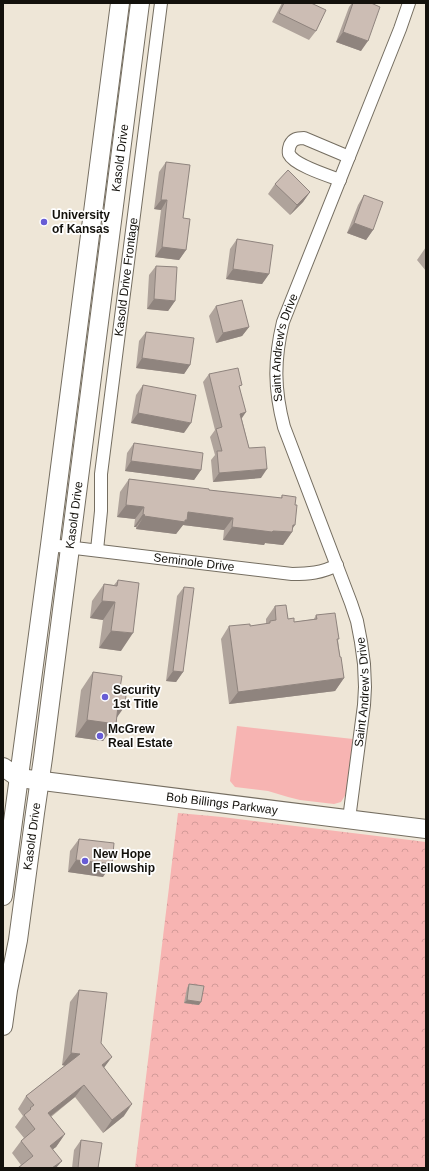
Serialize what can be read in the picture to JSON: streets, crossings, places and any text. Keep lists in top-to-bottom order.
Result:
{
  "streets": {
    "main road": ["Kasold Drive", "Bob Billings Parkway"],
    "street": ["Kasold Drive Frontage", "Saint Andrew's Drive", "Seminole Drive"]
  },
  "crossings": [
    ["Kasold Drive", "Seminole Drive"],
    ["Kasold Drive", "Bob Billings Parkway"],
    ["Kasold Drive Frontage", "Seminole Drive"],
    ["Saint Andrew's Drive", "Seminole Drive"],
    ["Saint Andrew's Drive", "Bob Billings Parkway"]
  ],
  "places": [
    "University of Kansas",
    "Security 1st Title",
    "McGrew Real Estate",
    "New Hope Fellowship"
  ]
}
